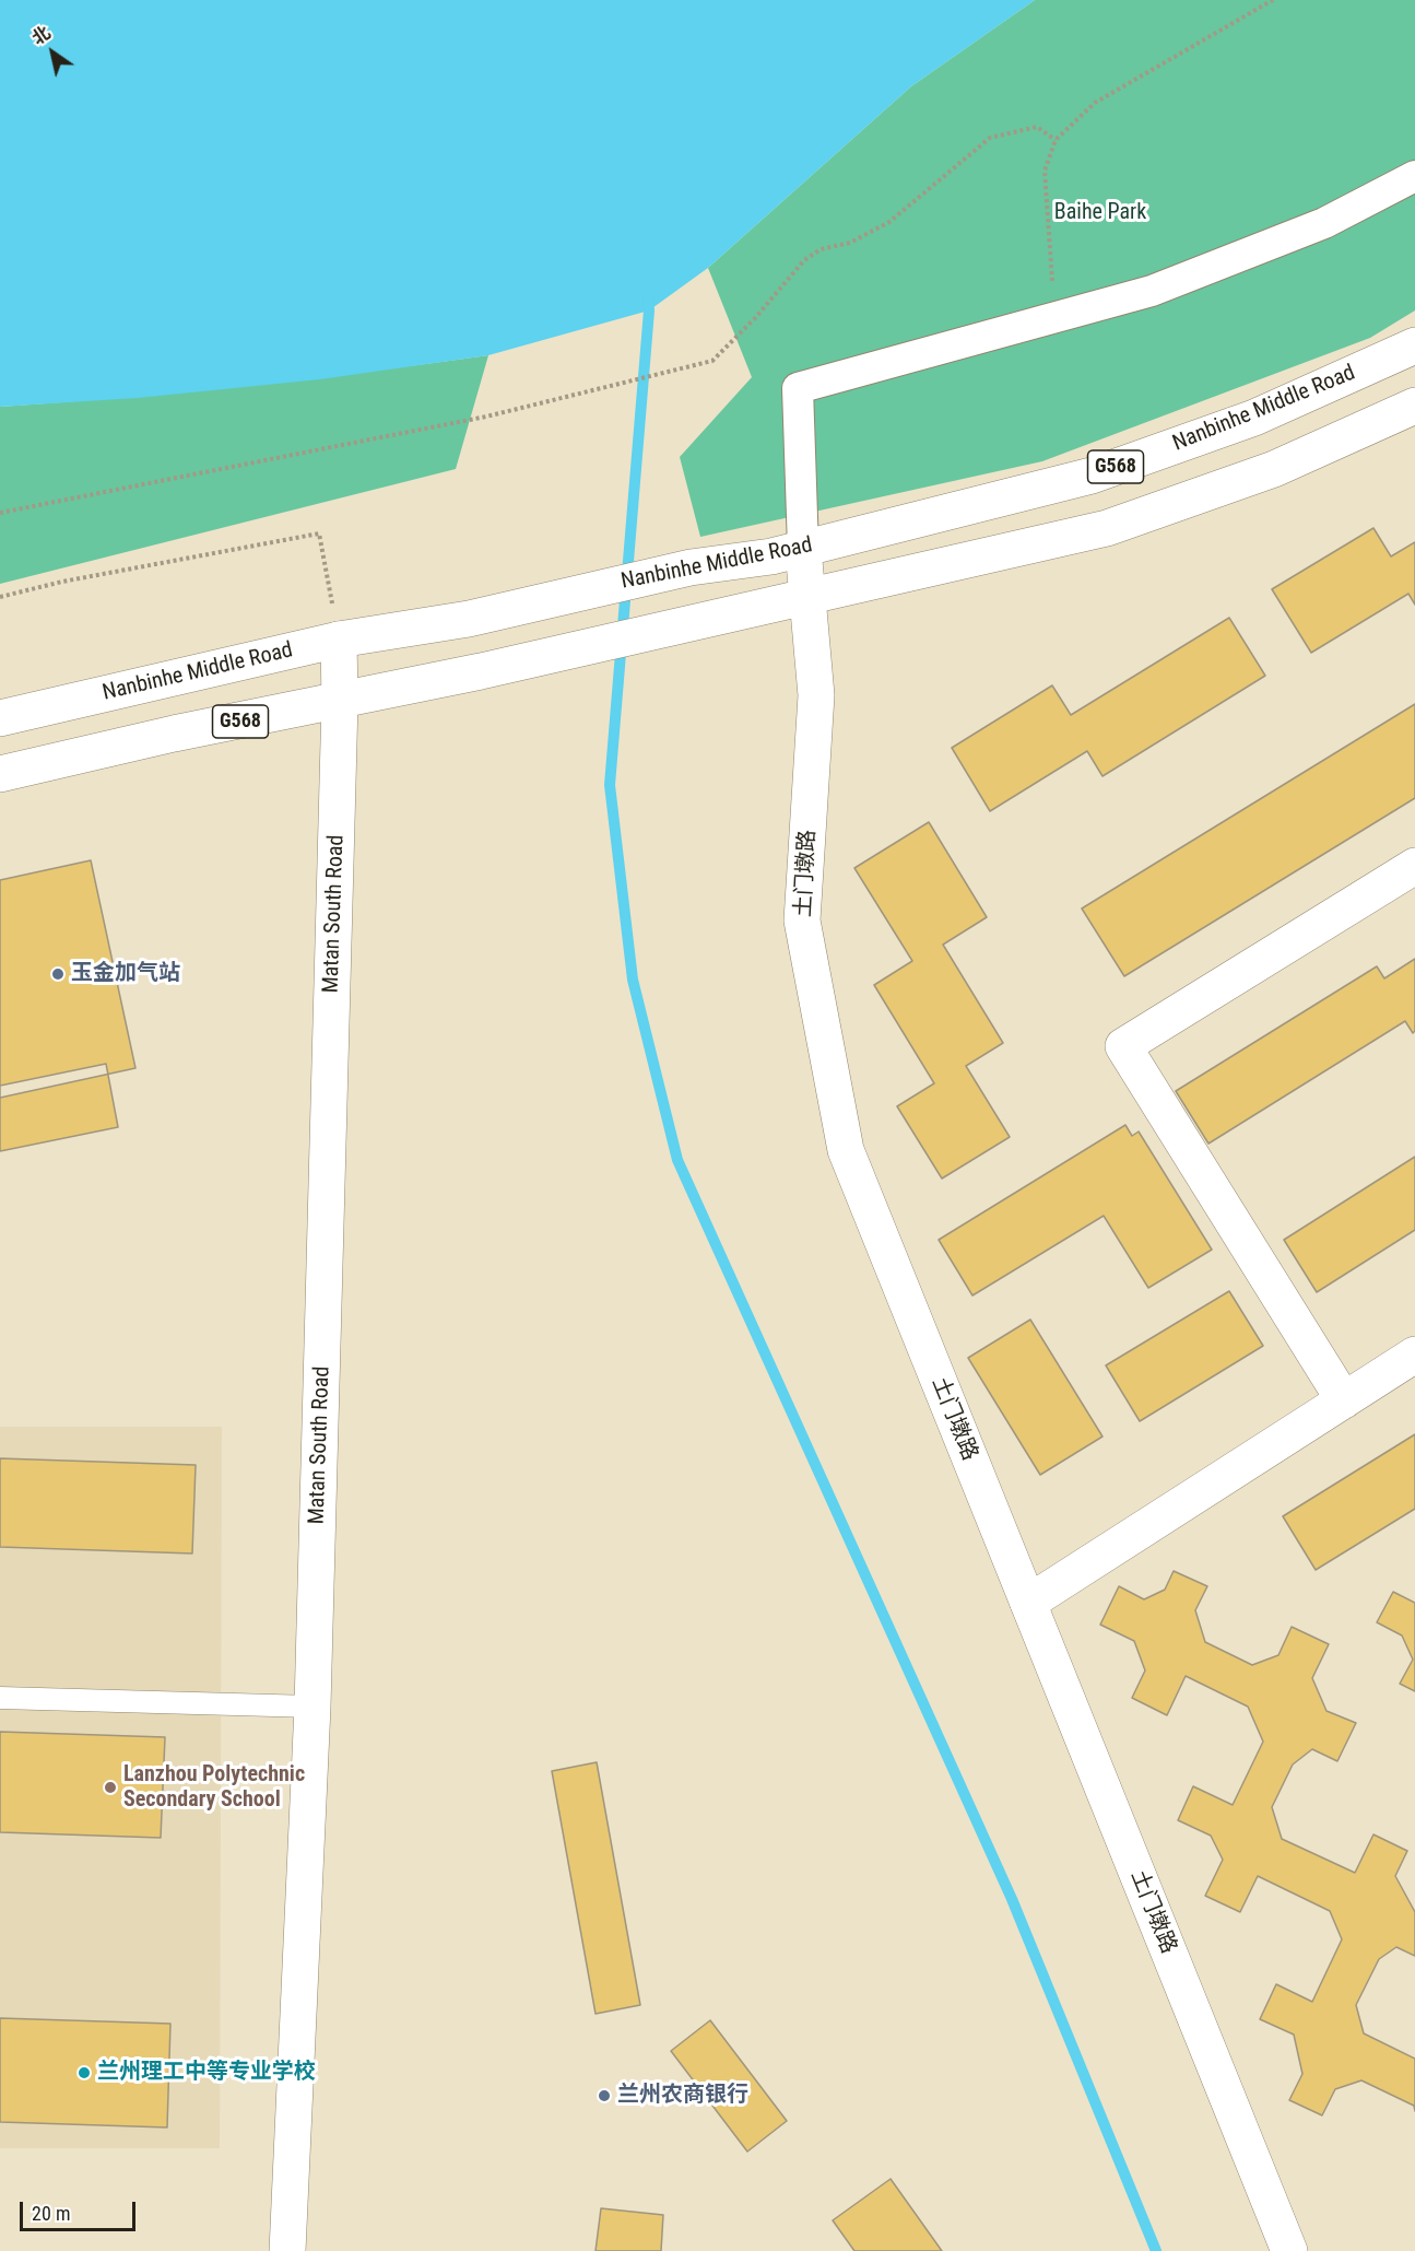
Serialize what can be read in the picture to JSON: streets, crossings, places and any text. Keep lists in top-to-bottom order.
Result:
{
  "streets": {
    "main road": [
      "Nanbinhe Middle Road",
      "G568",
      "土门墩路",
      "Matan South Road"
    ]
  },
  "crossings": [
    ["Nanbinhe Middle Road", "土门墩路"],
    ["Nanbinhe Middle Road", "Matan South Road"],
    ["G568", "土门墩路"],
    ["G568", "Matan South Road"]
  ],
  "parks": ["Baihe Park"],
  "places": [
    "玉金加气站",
    "Lanzhou Polytechnic Secondary School",
    "兰州理工中等专业学校",
    "兰州农商银行"
  ],
  "scale_bar": "20 m",
  "north": "top left"
}
